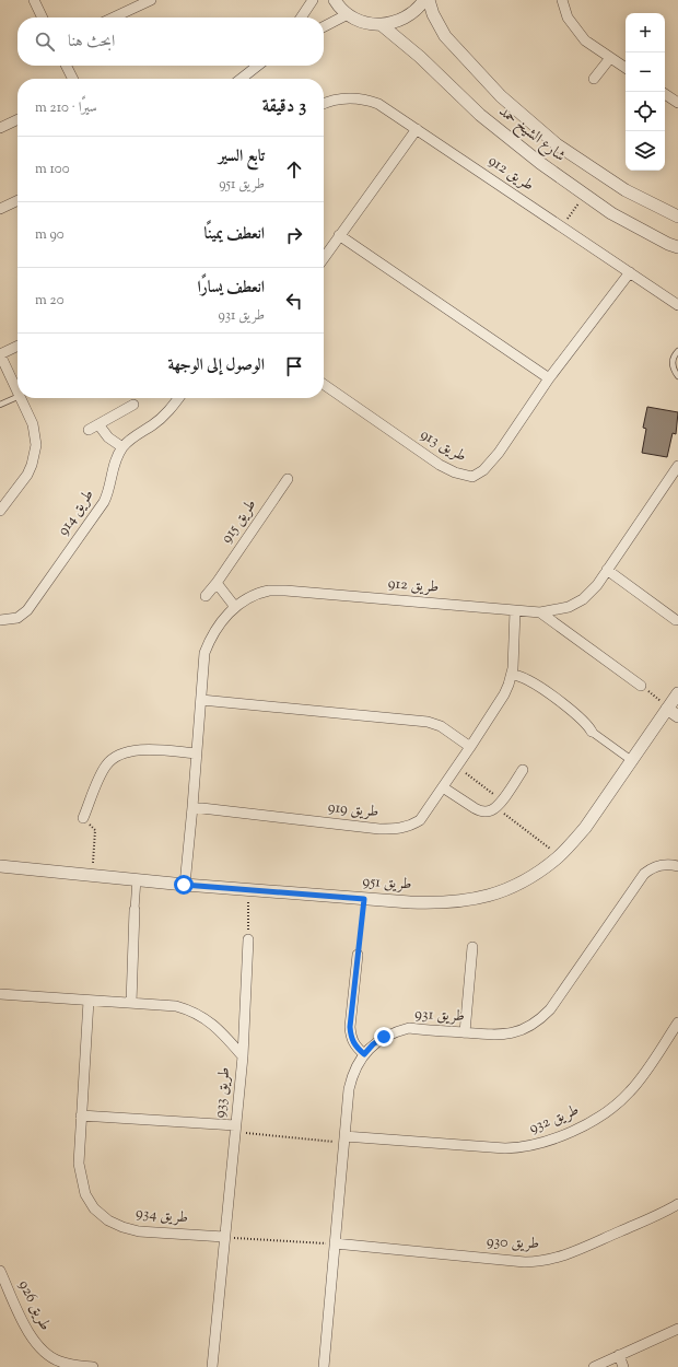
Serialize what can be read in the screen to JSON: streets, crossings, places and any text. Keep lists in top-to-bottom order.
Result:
{
  "streets": {
    "street": [
      "شارع الشيخ حمد",
      "طريق 912",
      "طريق 913",
      "طريق 914",
      "طريق 915",
      "طريق 919",
      "طريق 951",
      "طريق 931",
      "طريق 933",
      "طريق 932",
      "طريق 934",
      "طريق 930",
      "طريق 926"
    ]
  },
  "crossings": [
    ["طريق 912", "طريق 913"],
    ["طريق 912", "طريق 919"],
    ["طريق 912", "طريق 951"],
    ["طريق 931", "طريق 932"],
    ["طريق 931", "طريق 930"],
    ["طريق 933", "طريق 934"]
  ],
  "page": {
    "map_buttons": ["+", "−"],
    "search": "ابحث هنا",
    "heading": ["3 دقيقة", "سيرًا · 210 m"],
    "list": [
      ["تابع السير", "طريق 951", "100 m"],
      ["انعطف يمينًا", "90 m"],
      ["انعطف يسارًا", "طريق 931", "20 m"],
      "الوصول إلى الوجهة"
    ]
  }
}
